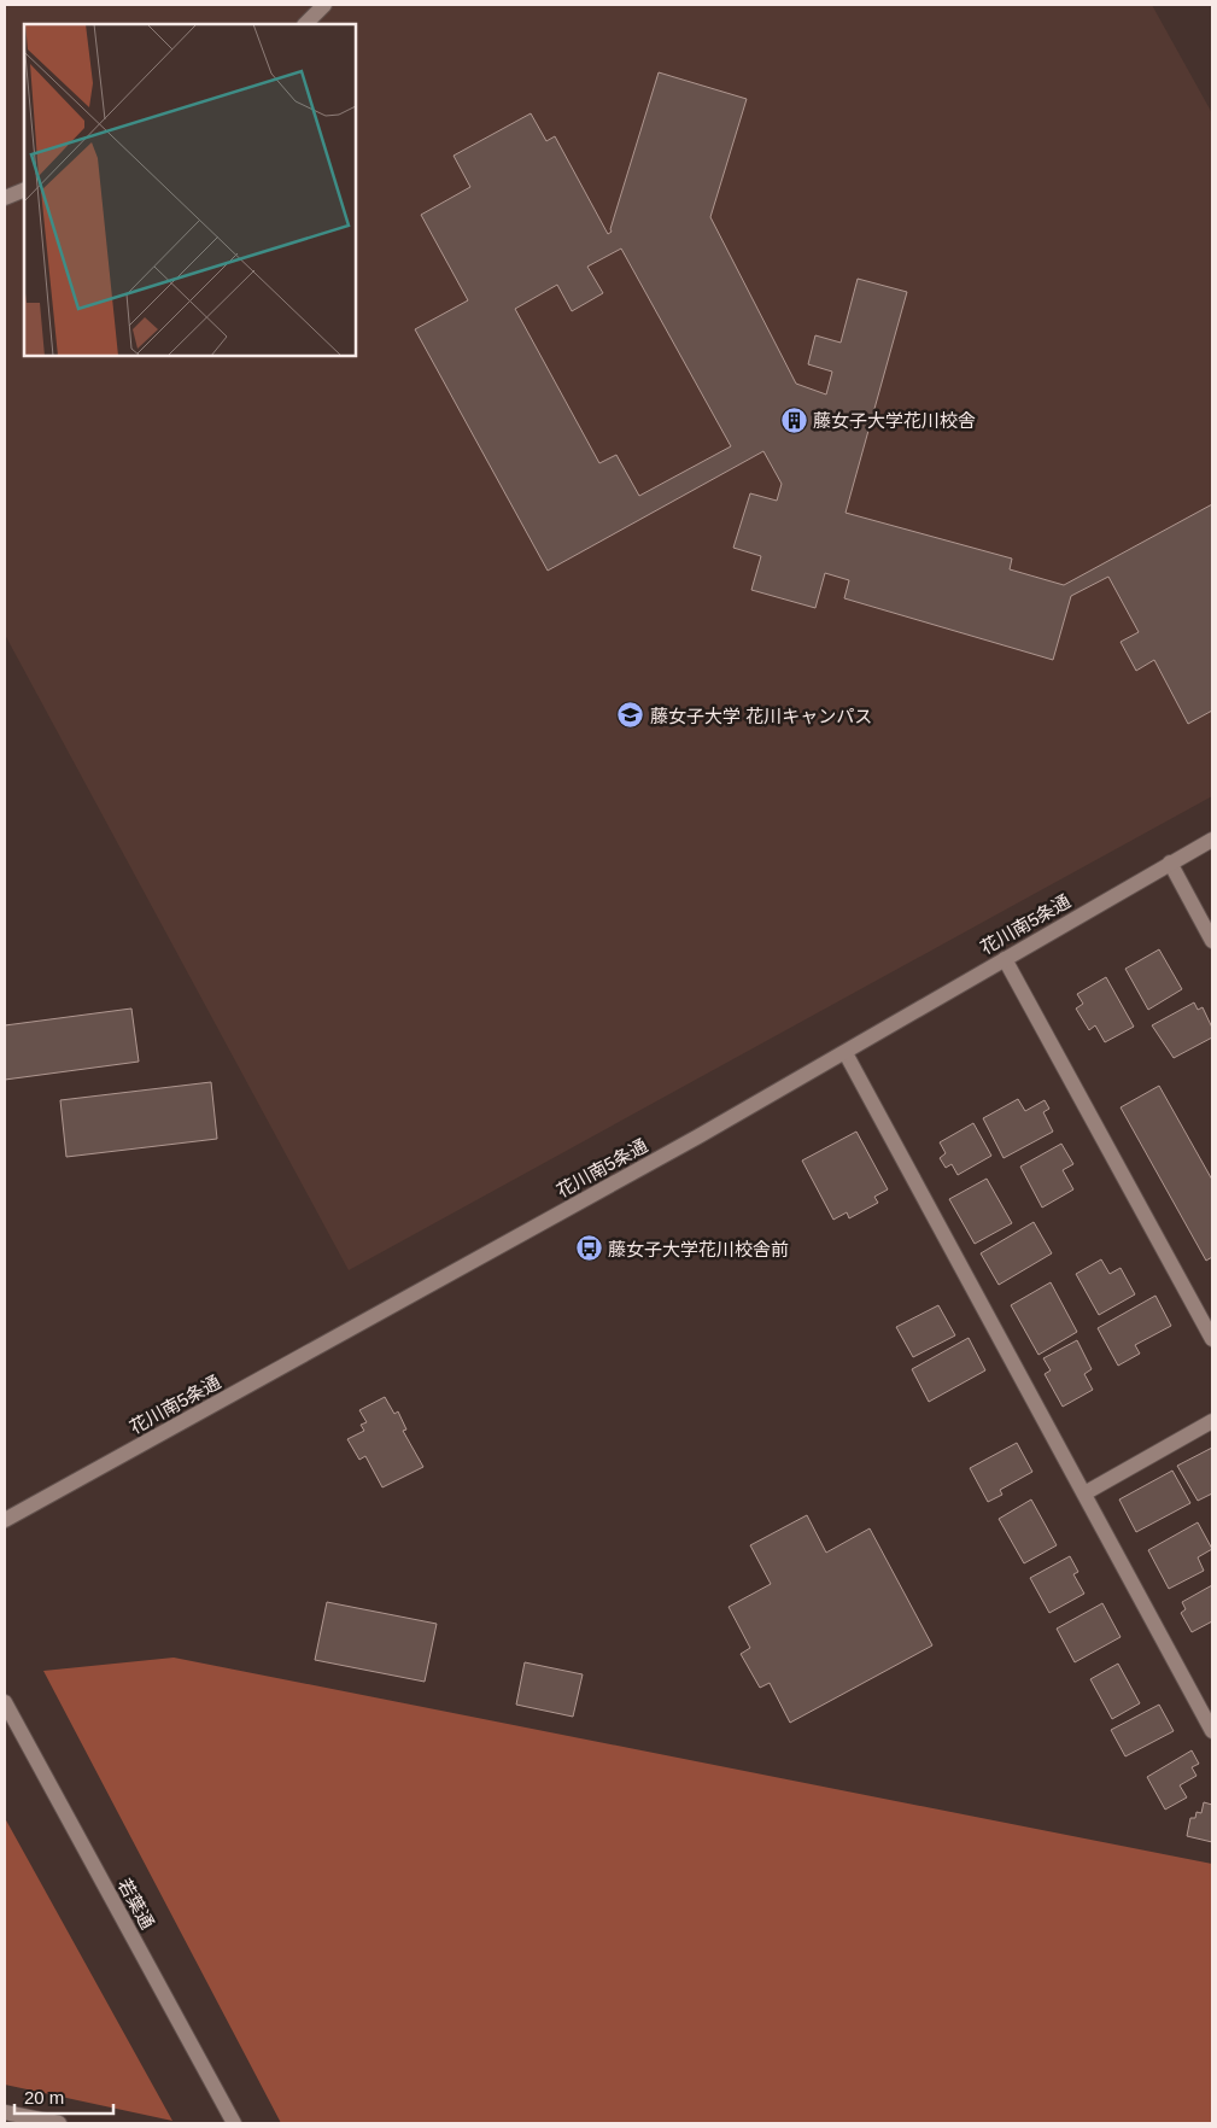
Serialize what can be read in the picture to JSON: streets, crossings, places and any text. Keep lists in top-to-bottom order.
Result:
{
  "streets": {
    "street": ["花川南5条通", "若葉通"]
  },
  "places": {
    "building": ["藤女子大学花川校舎"],
    "school or university": ["藤女子大学 花川キャンパス"],
    "bus stop": ["藤女子大学花川校舎前"]
  },
  "scale_bar": "20 m"
}
